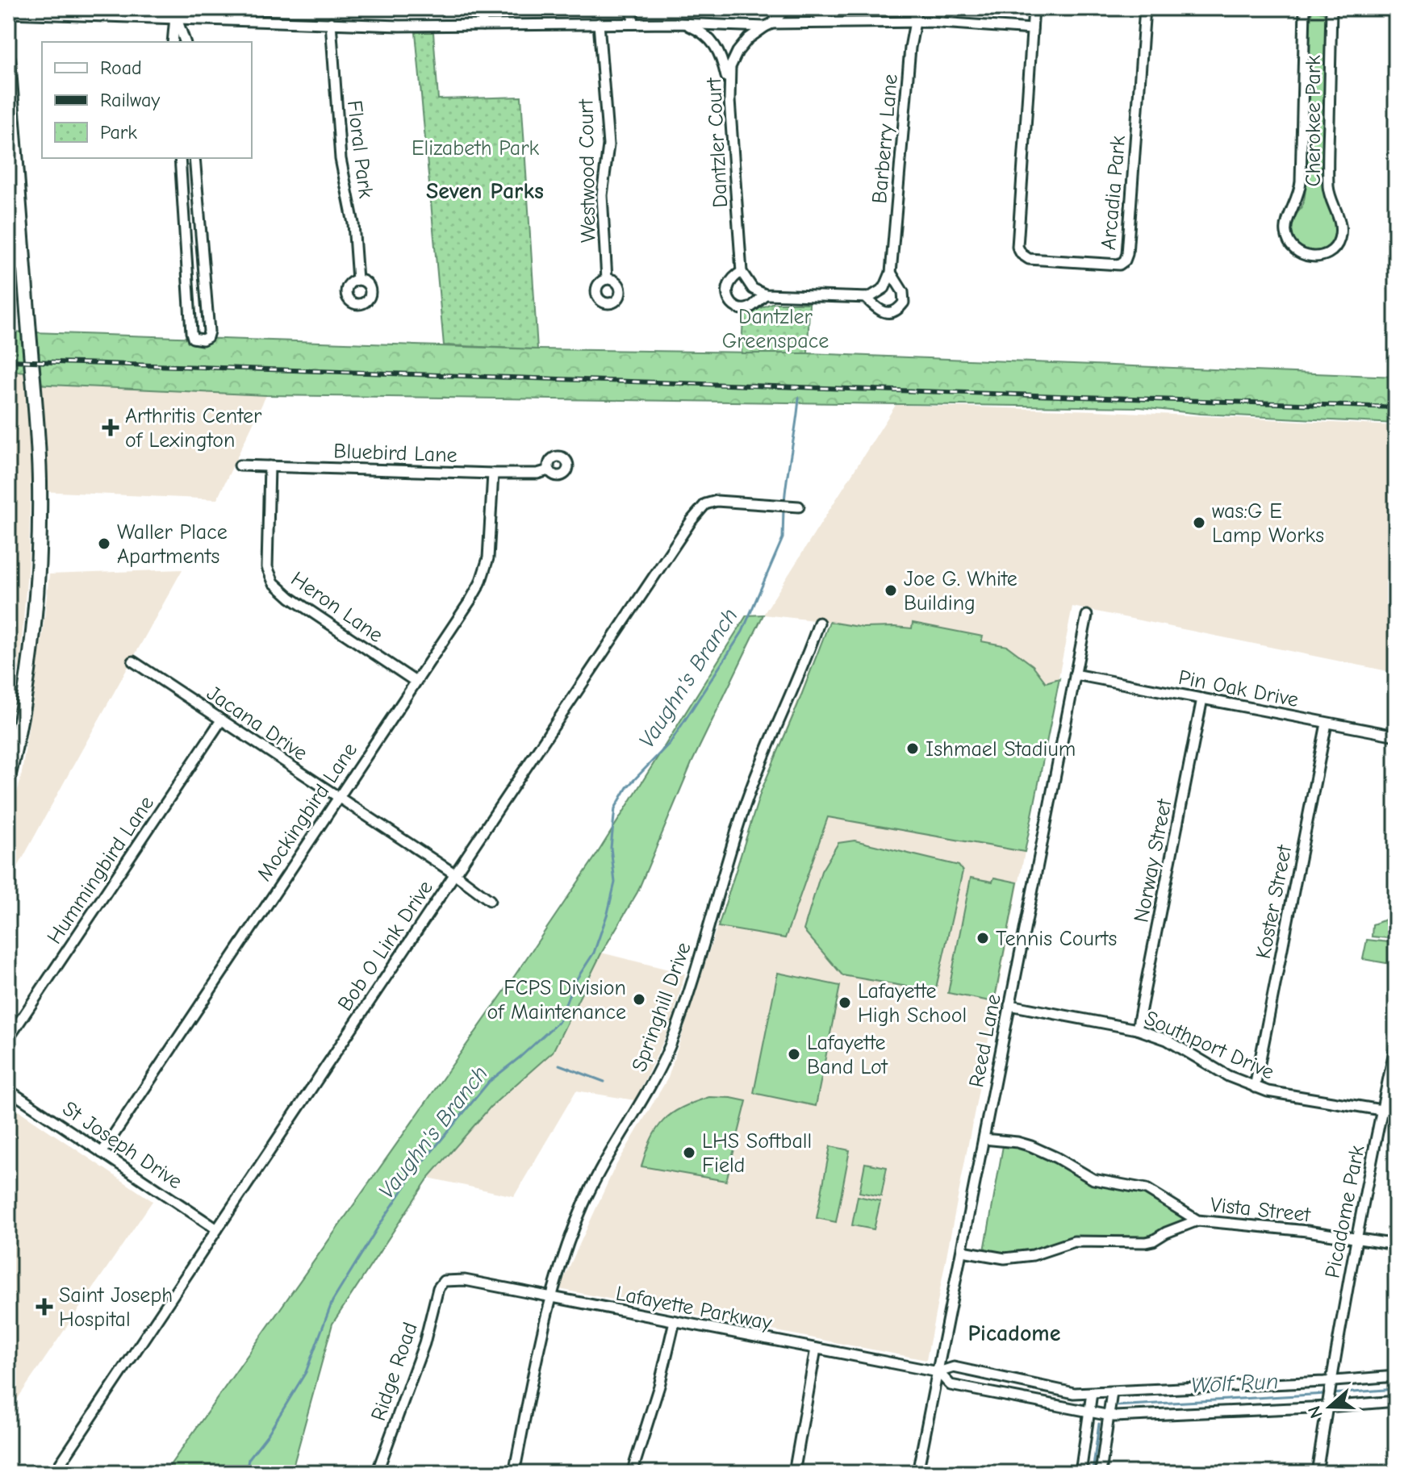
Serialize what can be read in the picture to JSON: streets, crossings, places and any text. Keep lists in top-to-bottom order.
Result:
{
  "streets": {
    "street": [
      "Cherokee Park",
      "Barberry Lane",
      "Dantzler Court",
      "Floral Park",
      "Westwood Court",
      "Arcadia Park",
      "Bluebird Lane",
      "Heron Lane",
      "Pin Oak Drive",
      "Jacana Drive",
      "Mockingbird Lane",
      "Norway Street",
      "Hummingbird Lane",
      "Koster Street",
      "Bob O Link Drive",
      "Springhill Drive",
      "Reed Lane",
      "Southport Drive",
      "St Joseph Drive",
      "Vista Street",
      "Picadome Park",
      "Lafayette Parkway",
      "Ridge Road"
    ]
  },
  "crossings": [
    ["Bluebird Lane", "Heron Lane"],
    ["Bluebird Lane", "Mockingbird Lane"],
    ["Heron Lane", "Mockingbird Lane"],
    ["Pin Oak Drive", "Norway Street"],
    ["Pin Oak Drive", "Koster Street"],
    ["Pin Oak Drive", "Reed Lane"],
    ["Jacana Drive", "Mockingbird Lane"],
    ["Jacana Drive", "Hummingbird Lane"],
    ["Jacana Drive", "Bob O Link Drive"],
    ["Mockingbird Lane", "St Joseph Drive"],
    ["Norway Street", "Southport Drive"],
    ["Koster Street", "Southport Drive"],
    ["Bob O Link Drive", "St Joseph Drive"],
    ["Springhill Drive", "Lafayette Parkway"],
    ["Reed Lane", "Southport Drive"],
    ["Reed Lane", "Lafayette Parkway"],
    ["Southport Drive", "Picadome Park"],
    ["Vista Street", "Picadome Park"],
    ["Picadome Park", "Lafayette Parkway"],
    ["Lafayette Parkway", "Ridge Road"]
  ],
  "districts": ["Seven Parks", "Picadome"],
  "water": ["Vaughn's Branch", "Wolf Run"],
  "parks": ["Elizabeth Park", "Dantzler Greenspace"],
  "places": {
    "health": ["Arthritis Center of Lexington", "Saint Joseph Hospital"],
    "other": [
      "was:G E Lamp Works",
      "Waller Place Apartments",
      "Joe G. White Building",
      "Ishmael Stadium",
      "Tennis Courts",
      "FCPS Division of Maintenance",
      "Lafayette High School",
      "Lafayette Band Lot",
      "LHS Softball Field"
    ]
  },
  "legend": ["Road", "Railway", "Park"],
  "north": "left"
}
